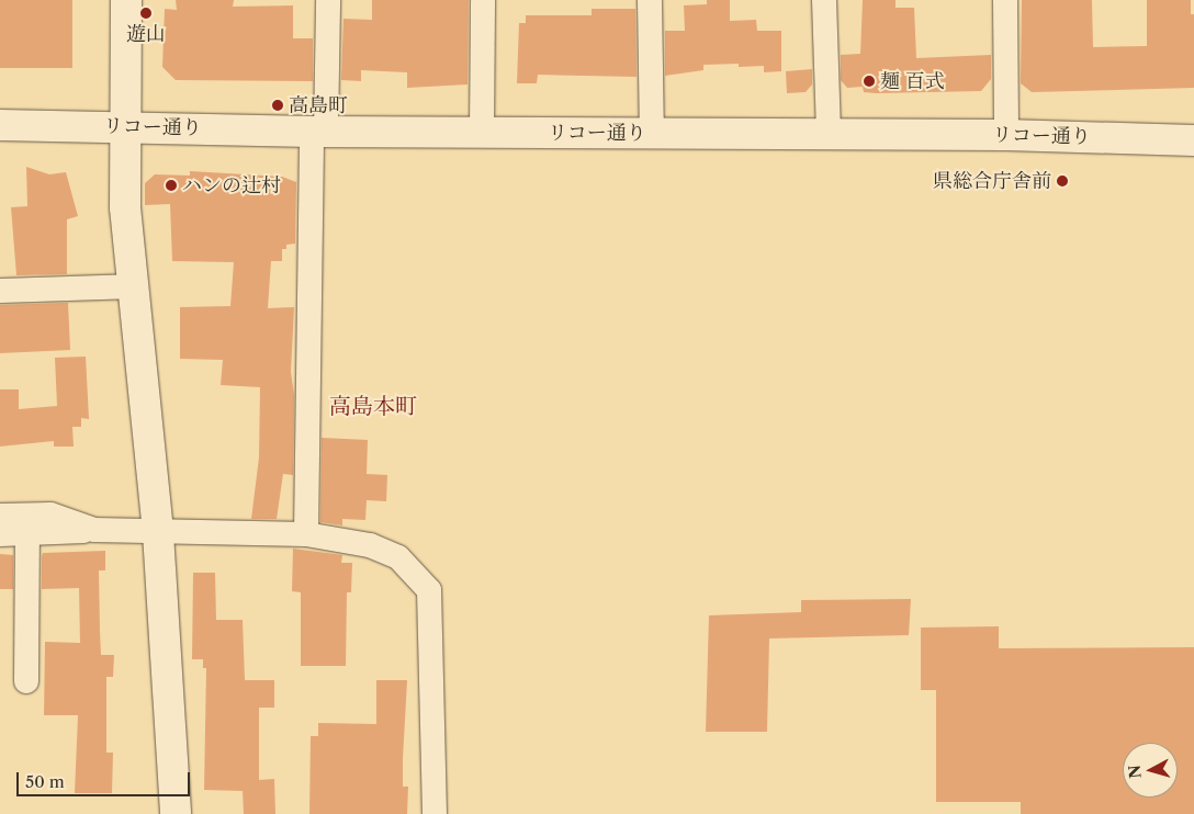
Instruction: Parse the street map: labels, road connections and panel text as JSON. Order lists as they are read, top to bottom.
{
  "streets": {
    "main road": ["リコー通り"]
  },
  "districts": ["高島本町"],
  "places": [
    "遊山",
    "麺 百式",
    "高島町",
    "県総合庁舎前",
    "ハンの辻村"
  ],
  "scale_bar": "50 m",
  "north": "left"
}
